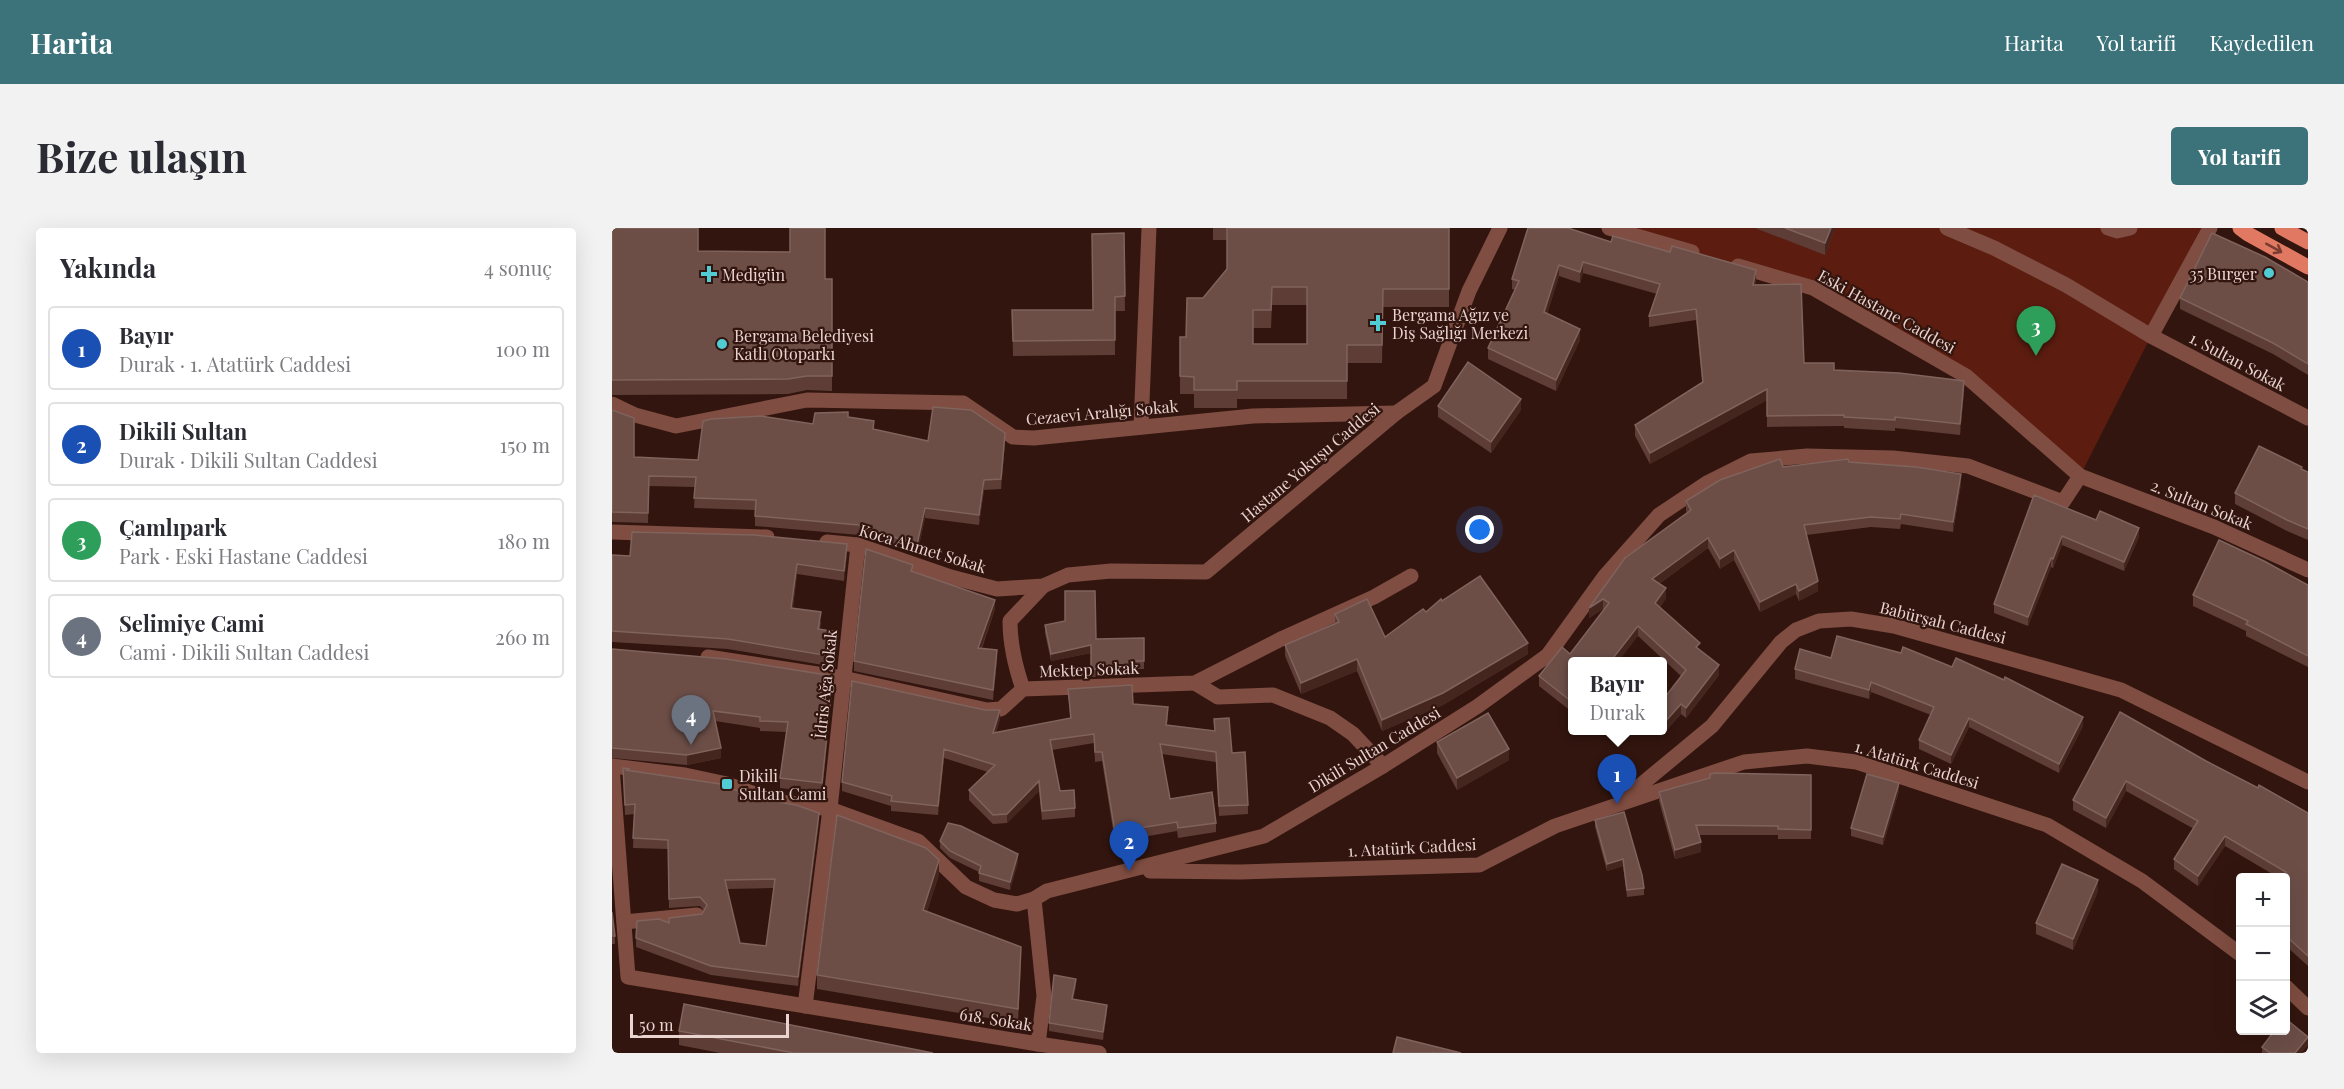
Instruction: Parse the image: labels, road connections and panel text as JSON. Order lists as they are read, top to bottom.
{
  "streets": {
    "street": [
      "Eski Hastane Caddesi",
      "1. Sultan Sokak",
      "Cezaevi Aralığı Sokak",
      "Hastane Yokuşu Caddesi",
      "2. Sultan Sokak",
      "Koca Ahmet Sokak",
      "Babürşah Caddesi",
      "Mektep Sokak",
      "İdris Ağa Sokak",
      "Dikili Sultan Caddesi",
      "1. Atatürk Caddesi",
      "618. Sokak"
    ]
  },
  "crossings": [
    ["Eski Hastane Caddesi", "2. Sultan Sokak"],
    ["Eski Hastane Caddesi", "Dikili Sultan Caddesi"],
    ["Cezaevi Aralığı Sokak", "Hastane Yokuşu Caddesi"],
    ["Hastane Yokuşu Caddesi", "Koca Ahmet Sokak"],
    ["2. Sultan Sokak", "Dikili Sultan Caddesi"],
    ["Koca Ahmet Sokak", "İdris Ağa Sokak"],
    ["Babürşah Caddesi", "1. Atatürk Caddesi"],
    ["Mektep Sokak", "İdris Ağa Sokak"],
    ["İdris Ağa Sokak", "Dikili Sultan Caddesi"],
    ["İdris Ağa Sokak", "618. Sokak"],
    ["Dikili Sultan Caddesi", "1. Atatürk Caddesi"],
    ["Dikili Sultan Caddesi", "618. Sokak"]
  ],
  "places": {
    "other": ["35 Burger", "Bergama Belediyesi Katlı Otoparkı"],
    "health": ["Medigün", "Bergama Ağız ve Diş Sağlığı Merkezi"],
    "transit": ["Dikili Sultan Cami"]
  },
  "scale_bar": "50 m",
  "page": {
    "header": "Harita",
    "nav": ["Harita", "Yol tarifi", "Kaydedilen"],
    "buttons": "Yol tarifi",
    "title": "Bize ulaşın",
    "heading": ["Yakında", "4 sonuç"],
    "list": [
      {
        "mark": "1",
        "name": "Bayır",
        "note": "Durak · 1. Atatürk Caddesi",
        "value": "100 m"
      },
      {
        "mark": "2",
        "name": "Dikili Sultan",
        "note": "Durak · Dikili Sultan Caddesi",
        "value": "150 m"
      },
      {
        "mark": "3",
        "name": "Çamlıpark",
        "note": "Park · Eski Hastane Caddesi",
        "value": "180 m"
      },
      {
        "mark": "4",
        "name": "Selimiye Cami",
        "note": "Cami · Dikili Sultan Caddesi",
        "value": "260 m"
      }
    ],
    "pins": [
      "3",
      "4",
      "1",
      "2"
    ],
    "popup": ["Bayır", "Durak"],
    "map_buttons": ["+", "−"],
    "scale": "50 m"
  }
}
